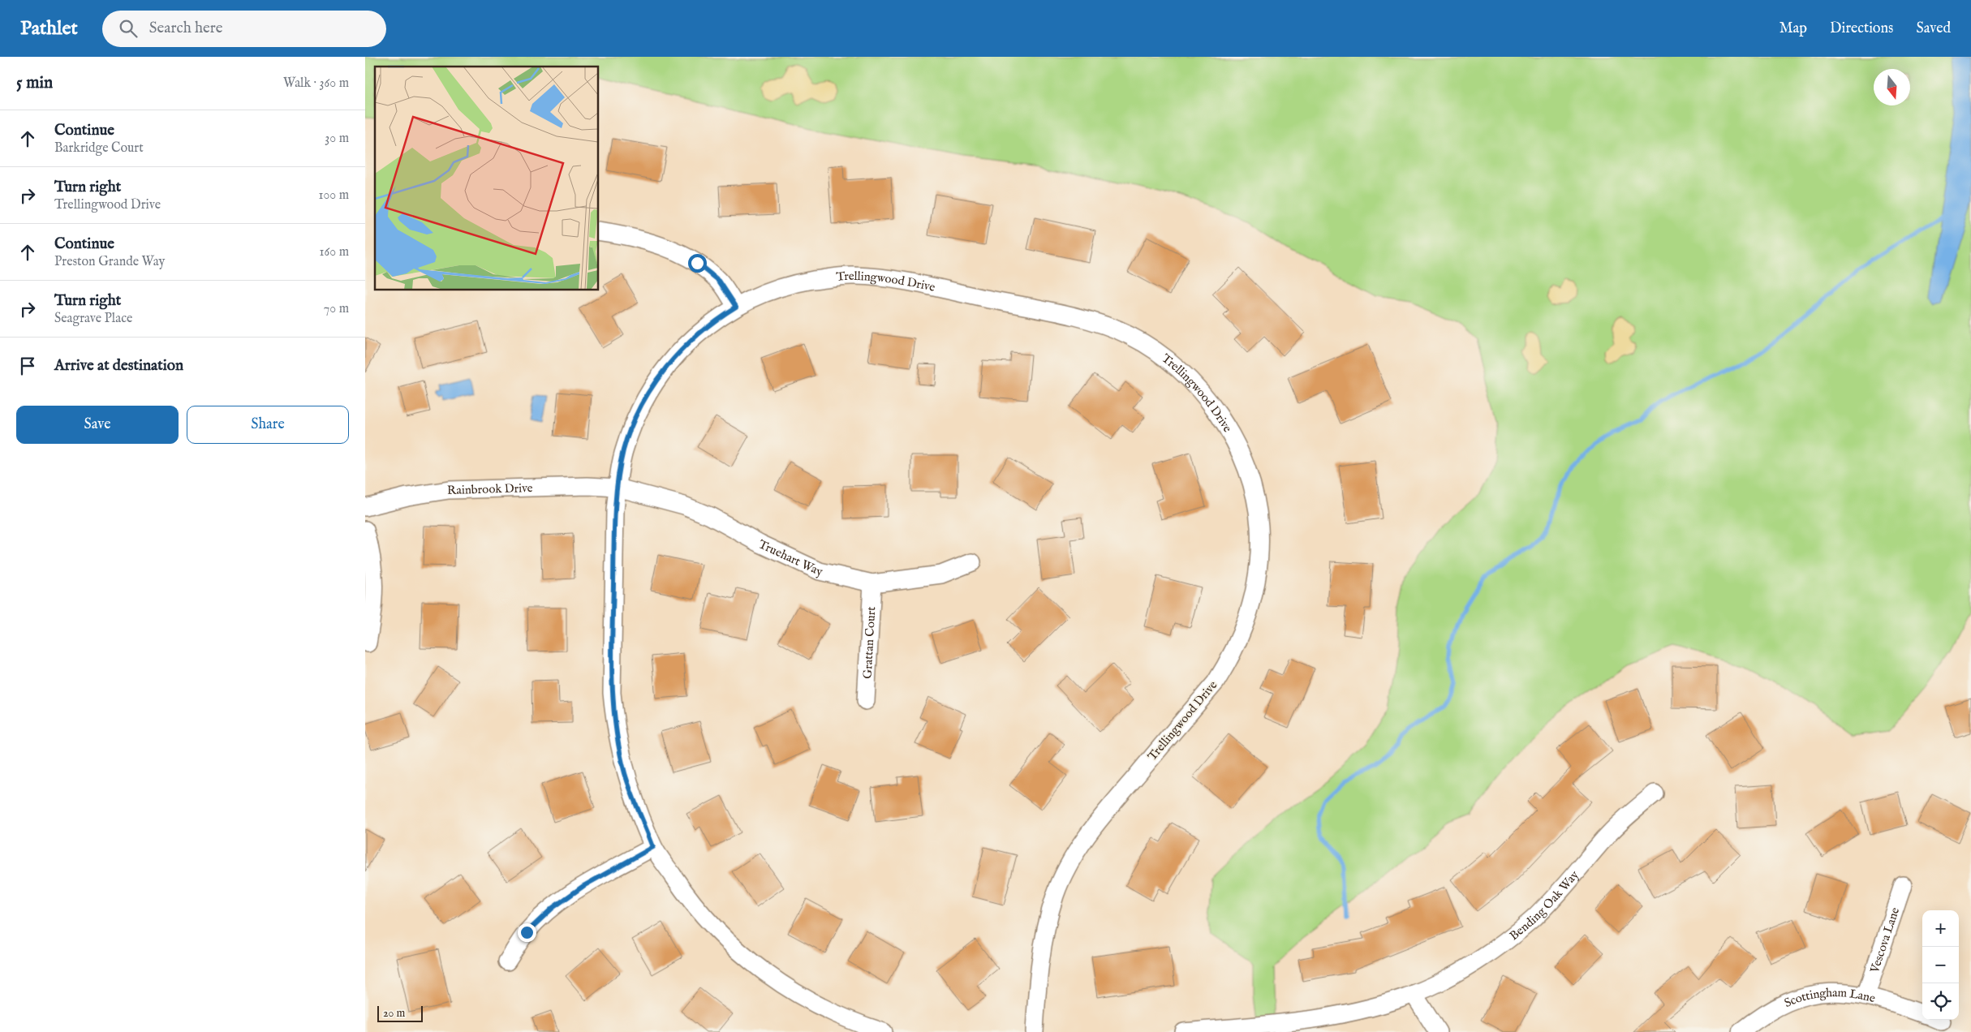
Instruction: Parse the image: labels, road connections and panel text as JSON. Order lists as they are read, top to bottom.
{
  "streets": {
    "street": [
      "Trellingwood Drive",
      "Rainbrook Drive",
      "Truehart Way",
      "Grattan Court",
      "Bending Oak Way",
      "Vescova Lane",
      "Scottingham Lane"
    ]
  },
  "crossings": [
    ["Trellingwood Drive", "Rainbrook Drive"],
    ["Trellingwood Drive", "Truehart Way"],
    ["Rainbrook Drive", "Truehart Way"],
    ["Truehart Way", "Grattan Court"],
    ["Vescova Lane", "Scottingham Lane"]
  ],
  "scale_bar": "20 m",
  "north": "bottom",
  "page": {
    "header": "Pathlet",
    "search": "Search here",
    "nav": ["Map", "Directions", "Saved"],
    "heading": ["5 min", "Walk · 360 m"],
    "list": [
      ["Continue", "Barkridge Court", "30 m"],
      ["Turn right", "Trellingwood Drive", "100 m"],
      ["Continue", "Preston Grande Way", "160 m"],
      ["Turn right", "Seagrave Place", "70 m"],
      "Arrive at destination"
    ],
    "buttons": ["Save", "Share"],
    "map_buttons": ["+", "−"],
    "scale": "20 m"
  }
}
